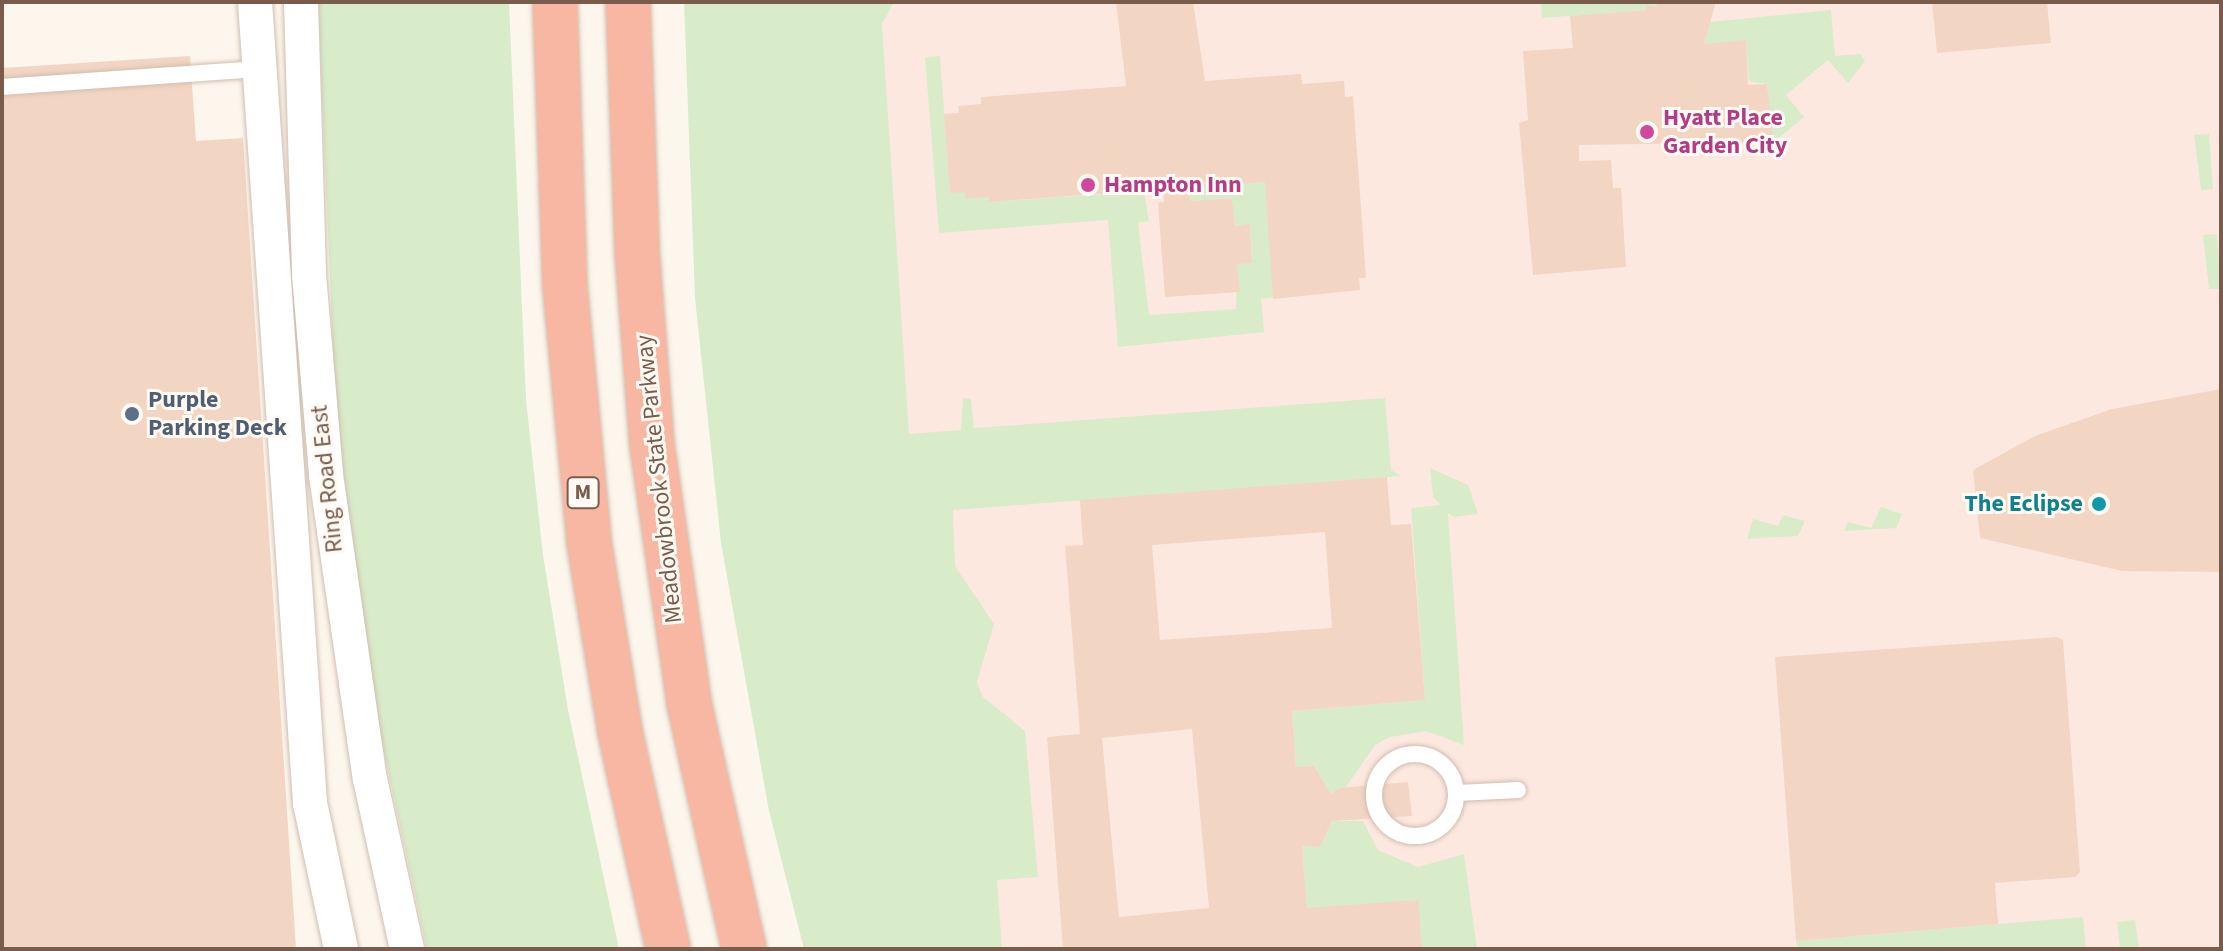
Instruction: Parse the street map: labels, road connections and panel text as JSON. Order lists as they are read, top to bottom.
{
  "streets": {
    "highway": ["Meadowbrook State Parkway", "M"],
    "street": ["Ring Road East"]
  },
  "places": [
    "Hyatt Place Garden City",
    "Hampton Inn",
    "Purple Parking Deck",
    "The Eclipse"
  ]
}
